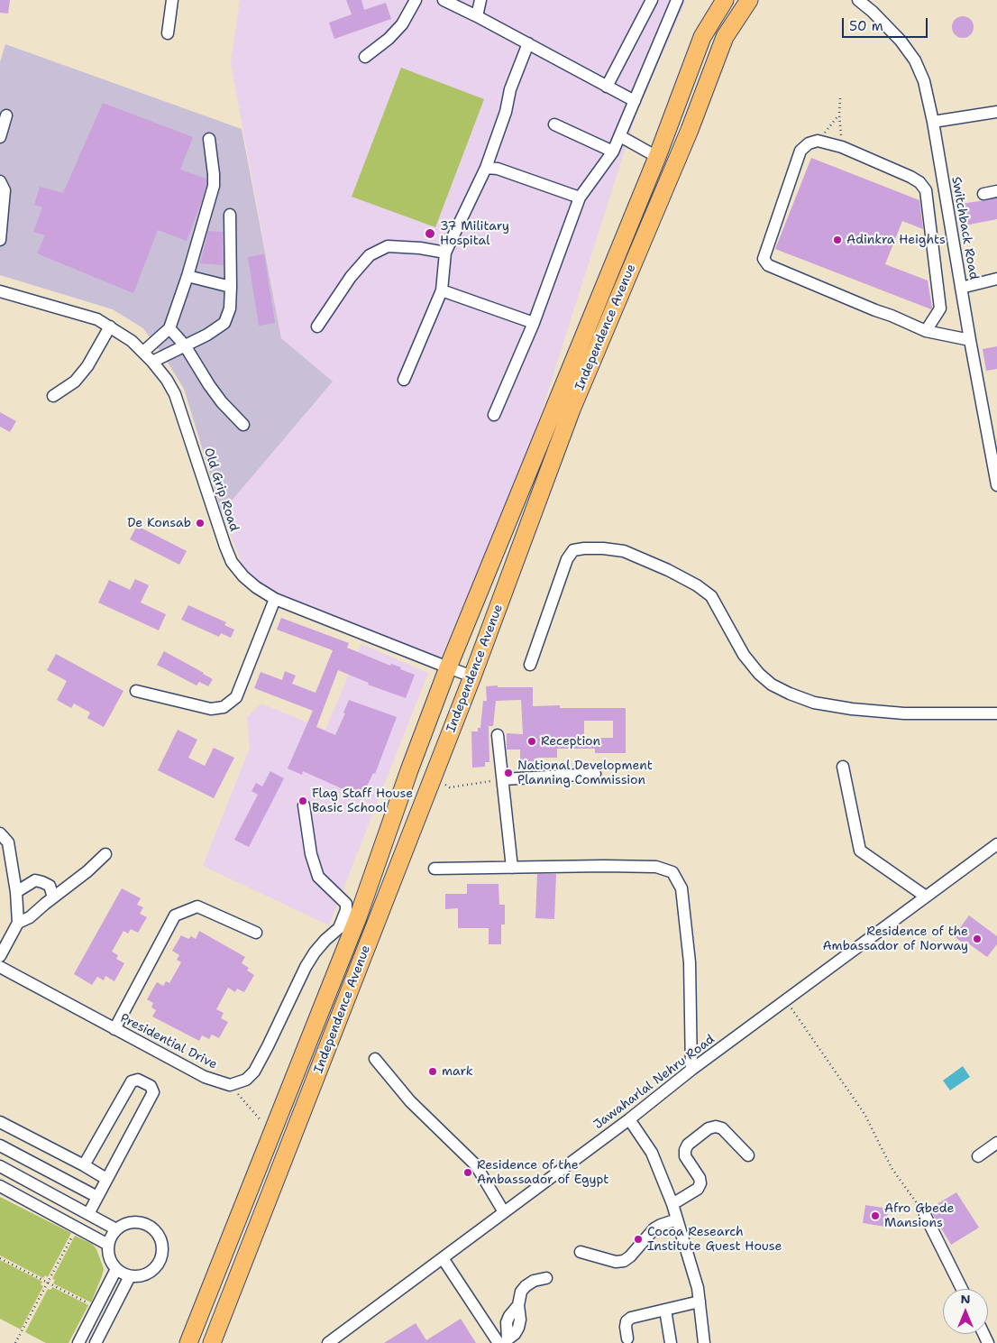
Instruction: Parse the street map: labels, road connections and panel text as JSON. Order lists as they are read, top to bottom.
{
  "streets": {
    "highway": ["Independence Avenue"],
    "street": [
      "Switchback Road",
      "Old Grip Road",
      "Presidential Drive",
      "Jawaharlal Nehru Road"
    ]
  },
  "crossings": [
    ["Independence Avenue", "Old Grip Road"]
  ],
  "places": [
    "37 Military Hospital",
    "Adinkra Heights",
    "De Konsab",
    "Reception",
    "National Development Planning Commission",
    "Flag Staff House Basic School",
    "Residence of the Ambassador of Norway",
    "mark",
    "Residence of the Ambassador of Egypt",
    "Afro Gbede Mansions",
    "Cocoa Research Institute Guest House"
  ],
  "scale_bar": "50 m",
  "north": "top"
}
